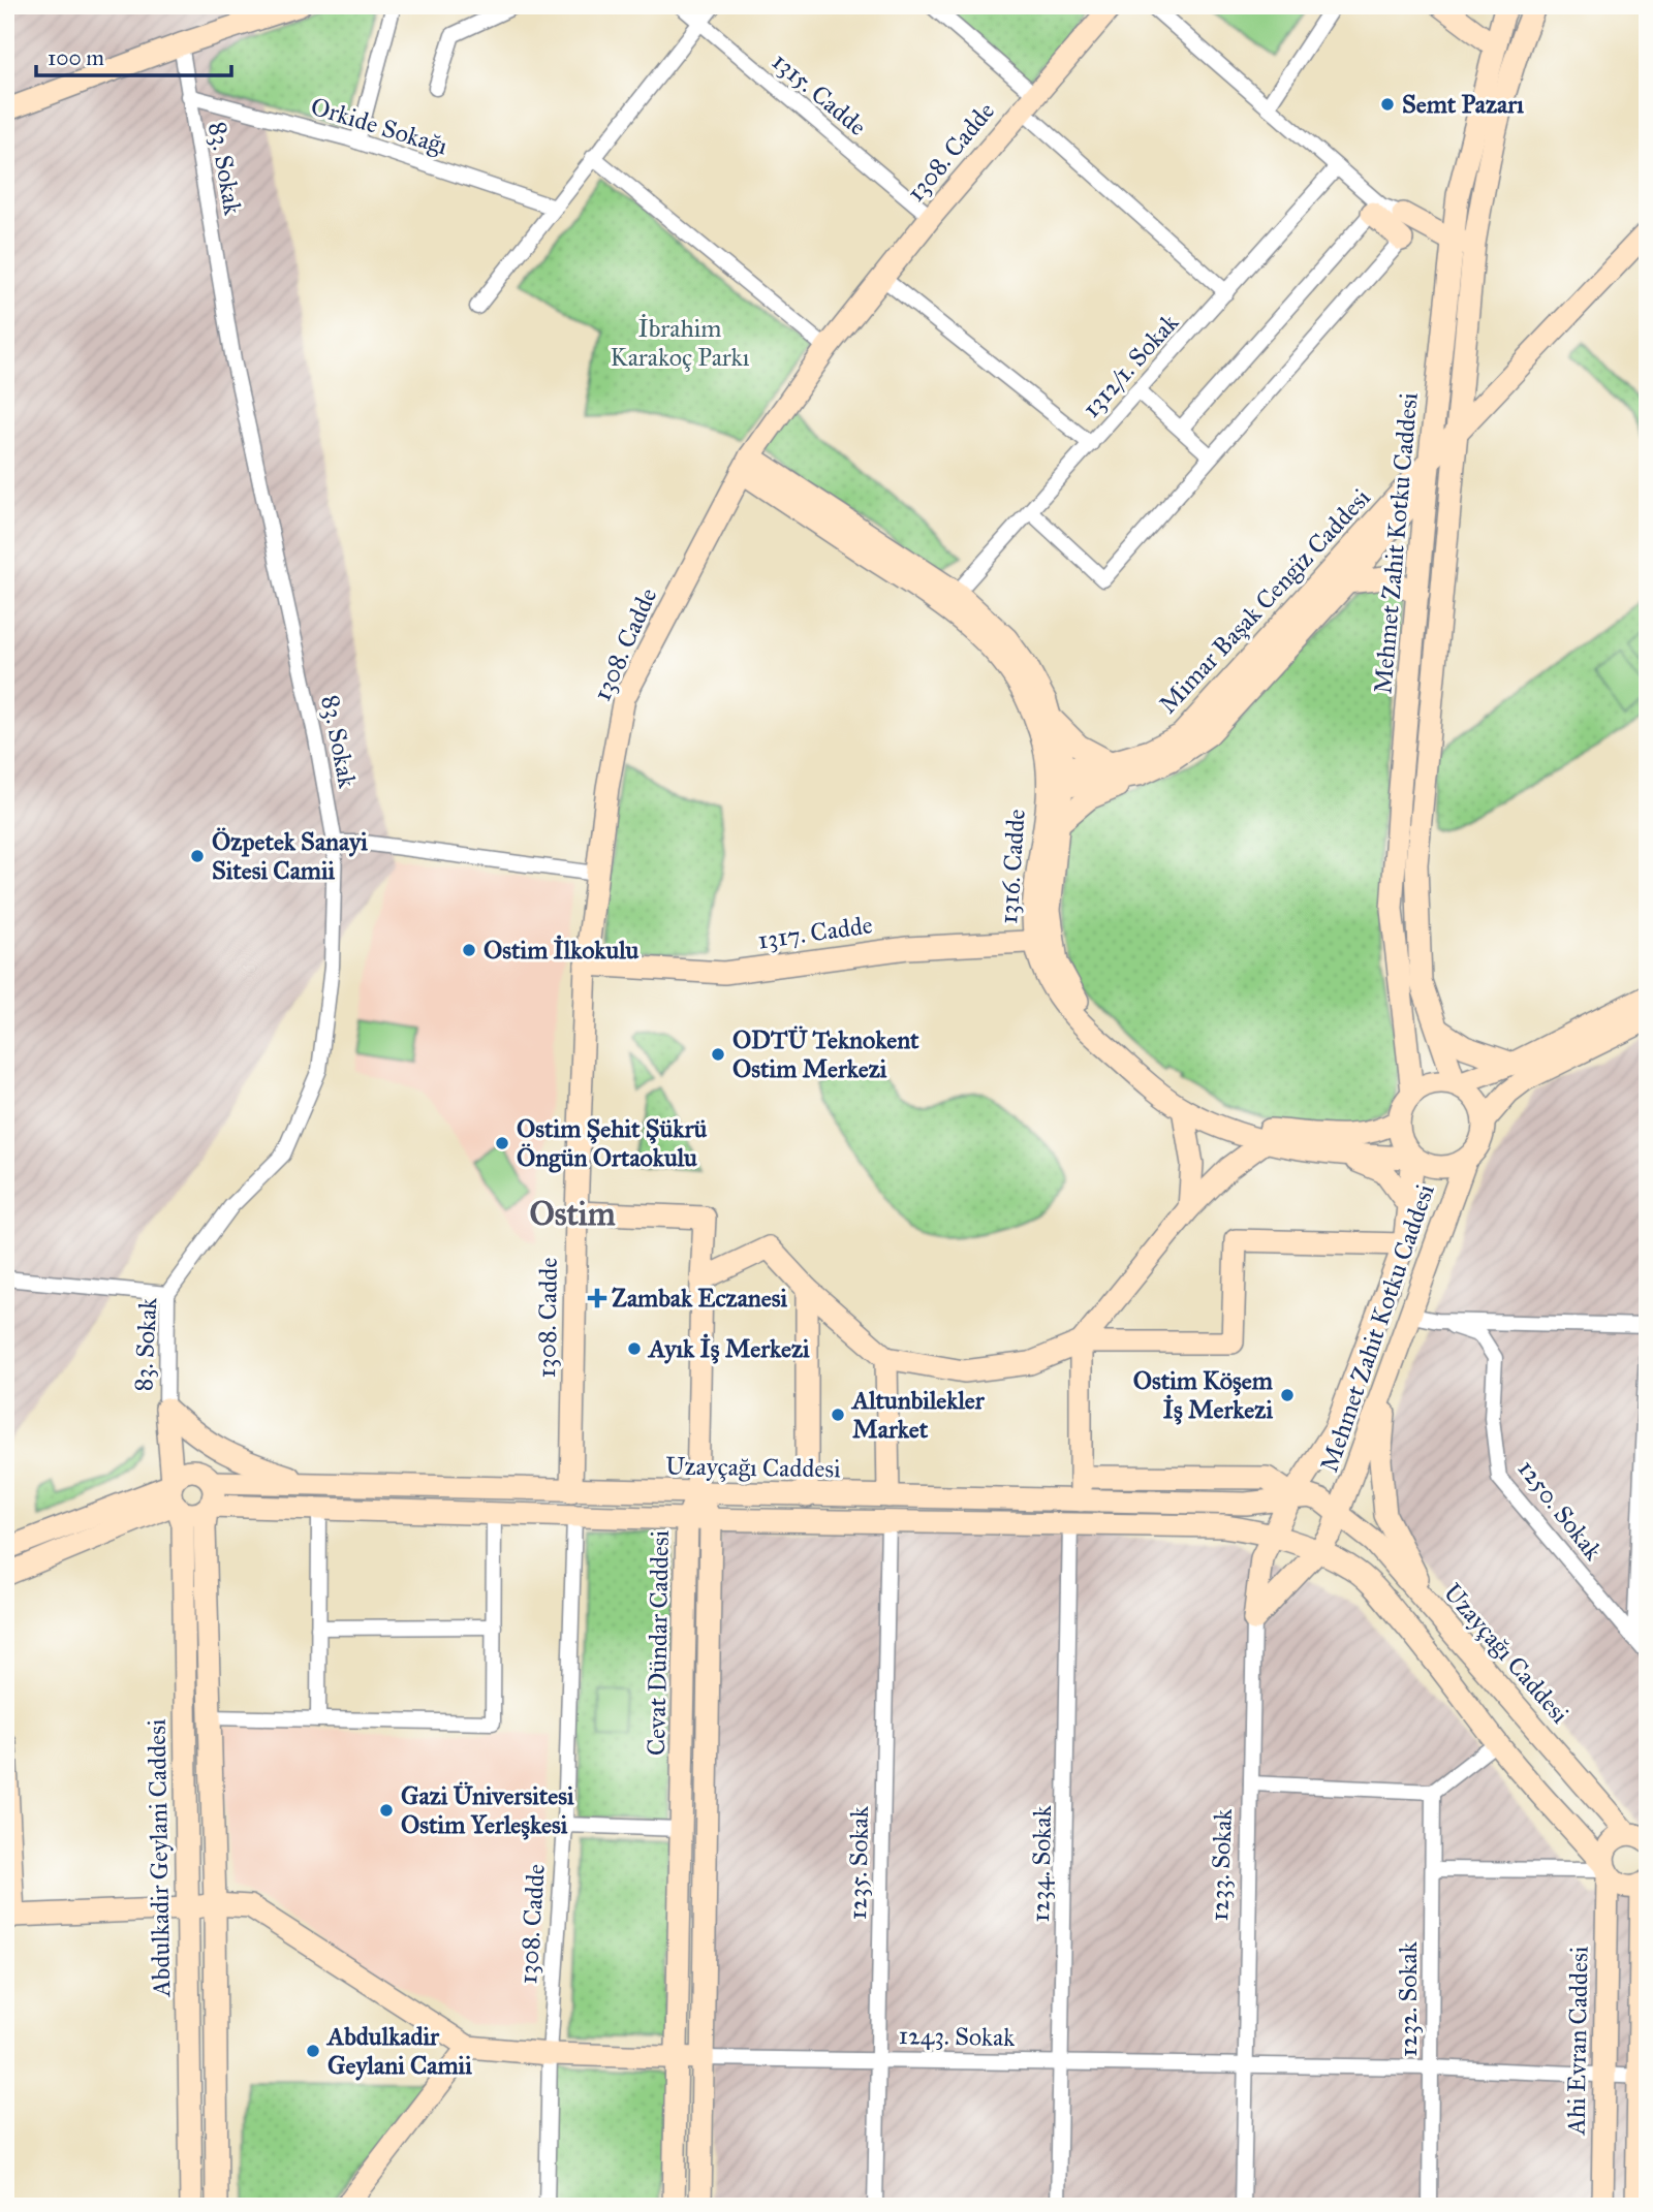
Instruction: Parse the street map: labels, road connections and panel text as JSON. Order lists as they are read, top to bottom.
{
  "streets": {
    "street": [
      "1315. Cadde",
      "Orkide Sokağı",
      "1308. Cadde",
      "83. Sokak",
      "1312/1. Sokak",
      "Mehmet Zahit Kotku Caddesi",
      "Mimar Başak Cengiz Caddesi",
      "1316. Cadde",
      "1317. Cadde",
      "Uzayçağı Caddesi",
      "1250. Sokak",
      "Cevat Dündar Caddesi",
      "Abdulkadir Geylani Caddesi",
      "1235. Sokak",
      "1234. Sokak",
      "1233. Sokak",
      "1232. Sokak",
      "1243. Sokak",
      "Ahi Evran Caddesi"
    ]
  },
  "crossings": [
    ["1315. Cadde", "1308. Cadde"],
    ["Orkide Sokağı", "83. Sokak"],
    ["1308. Cadde", "1316. Cadde"],
    ["1308. Cadde", "1317. Cadde"],
    ["1308. Cadde", "Uzayçağı Caddesi"],
    ["1308. Cadde", "1243. Sokak"],
    ["83. Sokak", "Abdulkadir Geylani Caddesi"],
    ["1312/1. Sokak", "1316. Cadde"],
    ["Mehmet Zahit Kotku Caddesi", "Mimar Başak Cengiz Caddesi"],
    ["Mehmet Zahit Kotku Caddesi", "1316. Cadde"],
    ["Mehmet Zahit Kotku Caddesi", "Uzayçağı Caddesi"],
    ["Mehmet Zahit Kotku Caddesi", "1233. Sokak"],
    ["Mimar Başak Cengiz Caddesi", "1316. Cadde"],
    ["1316. Cadde", "1317. Cadde"],
    ["Uzayçağı Caddesi", "Cevat Dündar Caddesi"],
    ["Uzayçağı Caddesi", "Abdulkadir Geylani Caddesi"],
    ["Uzayçağı Caddesi", "1235. Sokak"],
    ["Uzayçağı Caddesi", "1234. Sokak"],
    ["Cevat Dündar Caddesi", "1243. Sokak"],
    ["1235. Sokak", "1243. Sokak"],
    ["1234. Sokak", "1243. Sokak"],
    ["1233. Sokak", "1243. Sokak"],
    ["1232. Sokak", "1243. Sokak"],
    ["1243. Sokak", "Ahi Evran Caddesi"]
  ],
  "districts": ["Ostim"],
  "parks": ["İbrahim Karakoç Parkı"],
  "places": {
    "other": [
      "Semt Pazarı",
      "Özpetek Sanayi Sitesi Camii",
      "Ostim İlkokulu",
      "ODTÜ Teknokent Ostim Merkezi",
      "Ostim Şehit Şükrü Öngün Ortaokulu",
      "Ayık İş Merkezi",
      "Ostim Köşem İş Merkezi",
      "Altunbilekler Market",
      "Gazi Üniversitesi Ostim Yerleşkesi",
      "Abdulkadir Geylani Camii"
    ],
    "health": ["Zambak Eczanesi"]
  },
  "scale_bar": "100 m"
}
